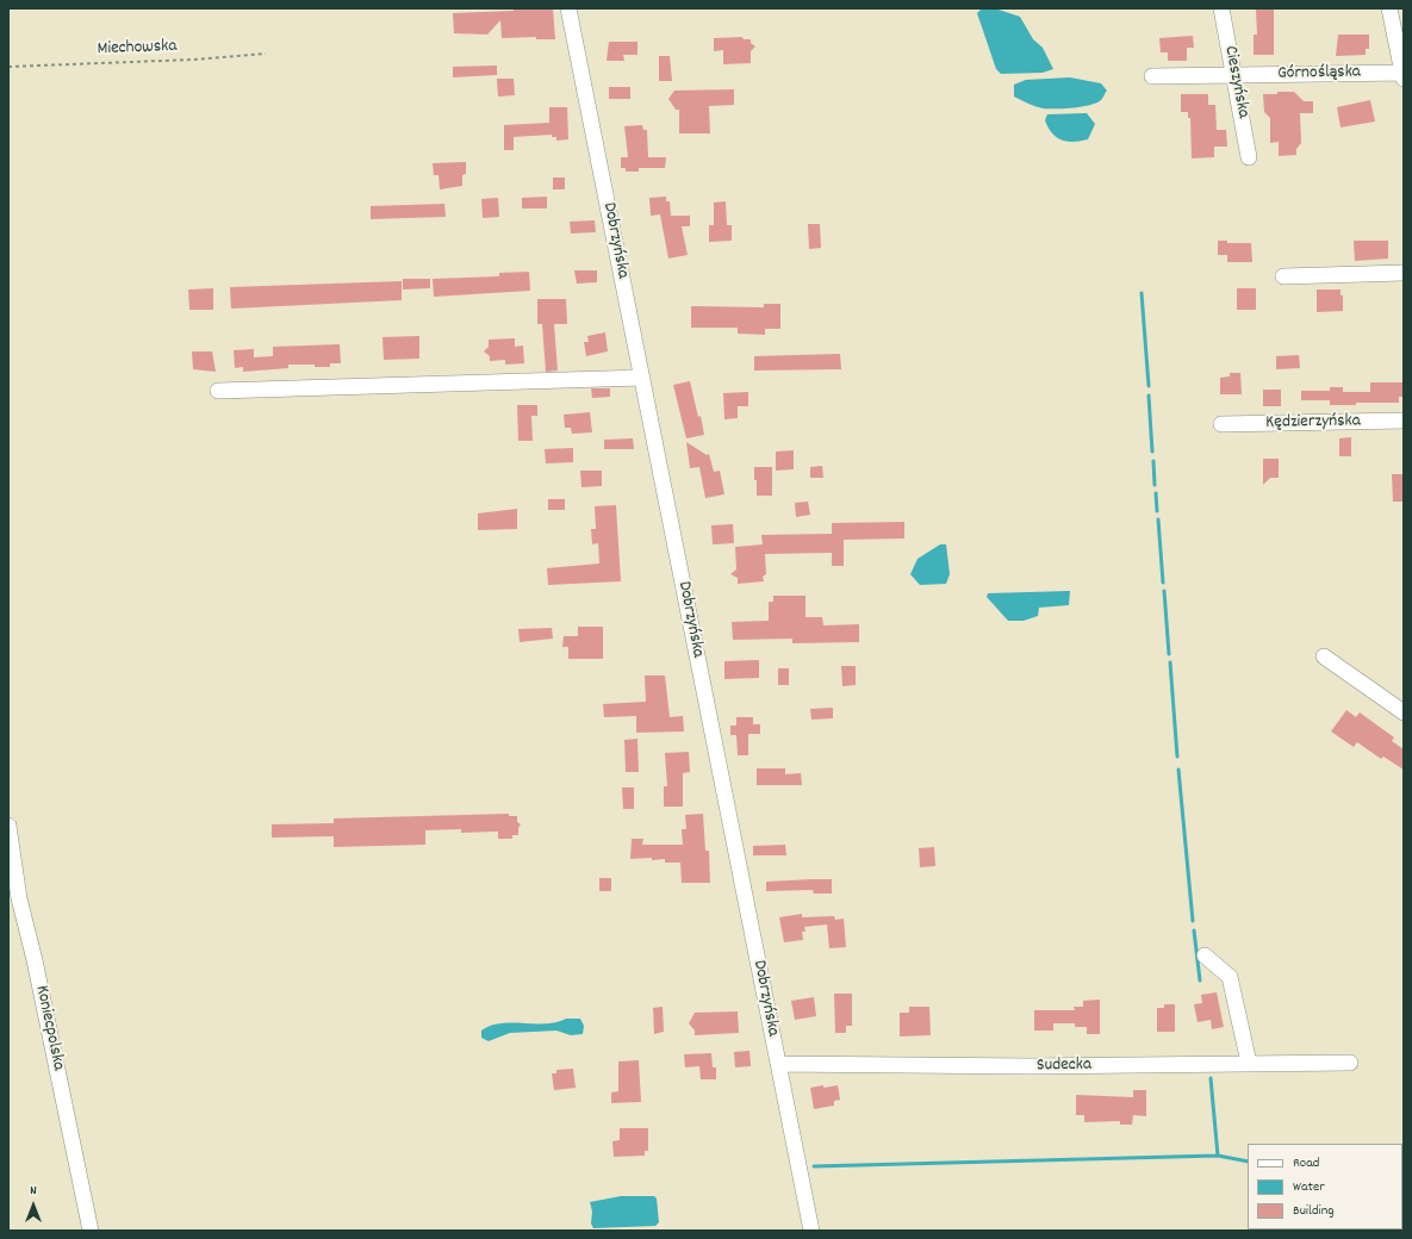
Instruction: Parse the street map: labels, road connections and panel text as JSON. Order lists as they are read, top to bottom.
{
  "streets": {
    "street": [
      "Górnośląska",
      "Cieszyńska",
      "Dobrzyńska",
      "Kędzierzyńska",
      "Koniecpolska",
      "Sudecka"
    ],
    "path": ["Miechowska"]
  },
  "crossings": [
    ["Górnośląska", "Cieszyńska"],
    ["Dobrzyńska", "Sudecka"]
  ],
  "legend": ["Road", "Water", "Building"],
  "north": "top"
}
